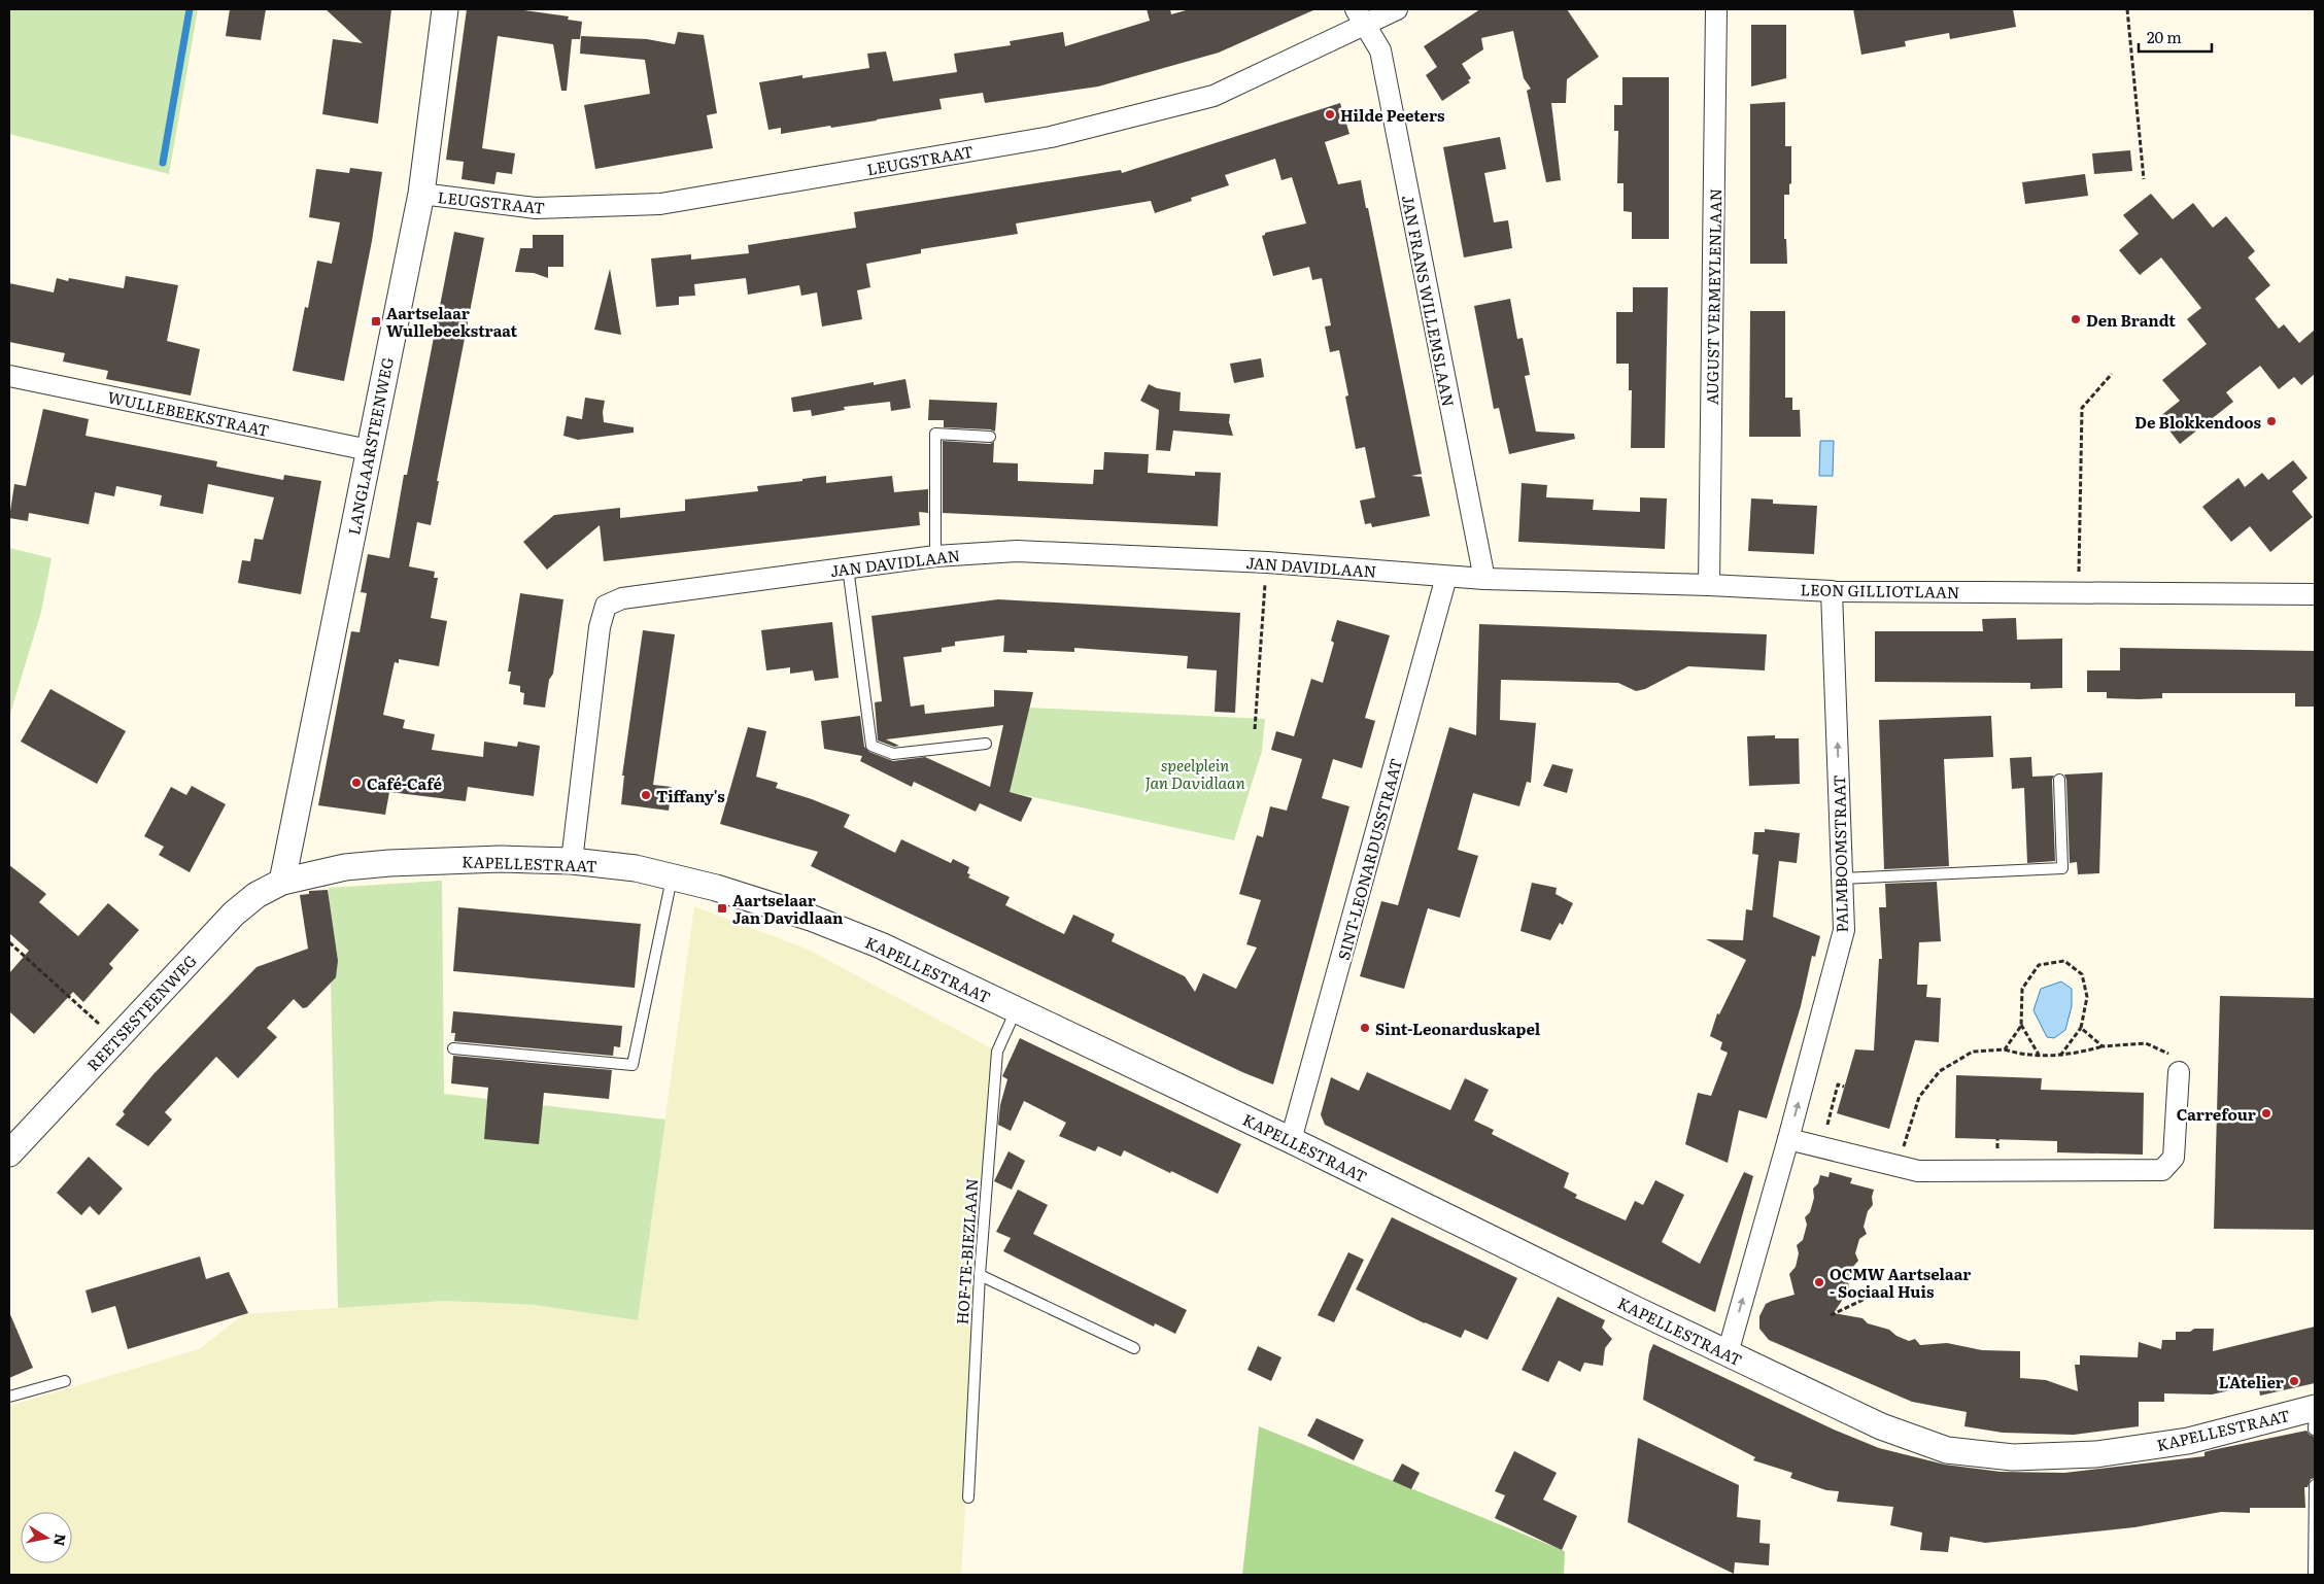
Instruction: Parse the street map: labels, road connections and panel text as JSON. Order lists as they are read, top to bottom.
{
  "streets": {
    "street": [
      "LEUGSTRAAT",
      "AUGUST VERMEYLENLAAN",
      "JAN FRANS WILLEMSLAAN",
      "WULLEBEEKSTRAAT",
      "LANGLAARSTEENWEG",
      "JAN DAVIDLAAN",
      "LEON GILLIOTLAAN",
      "PALMBOOMSTRAAT",
      "SINT-LEONARDUSSTRAAT",
      "KAPELLESTRAAT",
      "REETSESTEENWEG"
    ],
    "lane": ["HOF-TE-BIEZLAAN"]
  },
  "crossings": [
    ["LEUGSTRAAT", "JAN FRANS WILLEMSLAAN"],
    ["LEUGSTRAAT", "LANGLAARSTEENWEG"],
    ["AUGUST VERMEYLENLAAN", "LEON GILLIOTLAAN"],
    ["JAN FRANS WILLEMSLAAN", "LEON GILLIOTLAAN"],
    ["WULLEBEEKSTRAAT", "LANGLAARSTEENWEG"],
    ["LANGLAARSTEENWEG", "KAPELLESTRAAT"],
    ["LANGLAARSTEENWEG", "REETSESTEENWEG"],
    ["JAN DAVIDLAAN", "LEON GILLIOTLAAN"],
    ["JAN DAVIDLAAN", "SINT-LEONARDUSSTRAAT"],
    ["JAN DAVIDLAAN", "KAPELLESTRAAT"],
    ["LEON GILLIOTLAAN", "PALMBOOMSTRAAT"],
    ["LEON GILLIOTLAAN", "SINT-LEONARDUSSTRAAT"],
    ["PALMBOOMSTRAAT", "KAPELLESTRAAT"],
    ["SINT-LEONARDUSSTRAAT", "KAPELLESTRAAT"],
    ["KAPELLESTRAAT", "REETSESTEENWEG"],
    ["KAPELLESTRAAT", "HOF-TE-BIEZLAAN"]
  ],
  "one_way": ["PALMBOOMSTRAAT"],
  "parks": ["speelplein Jan Davidlaan"],
  "places": {
    "other": [
      "Hilde Peeters",
      "Den Brandt",
      "De Blokkendoos",
      "Café-Café",
      "Tiffany's",
      "Sint-Leonarduskapel",
      "Carrefour",
      "OCMW Aartselaar - Sociaal Huis",
      "L'Atelier"
    ],
    "transit": ["Aartselaar Wullebeekstraat", "Aartselaar Jan Davidlaan"]
  },
  "scale_bar": "20 m",
  "north": "right"
}
